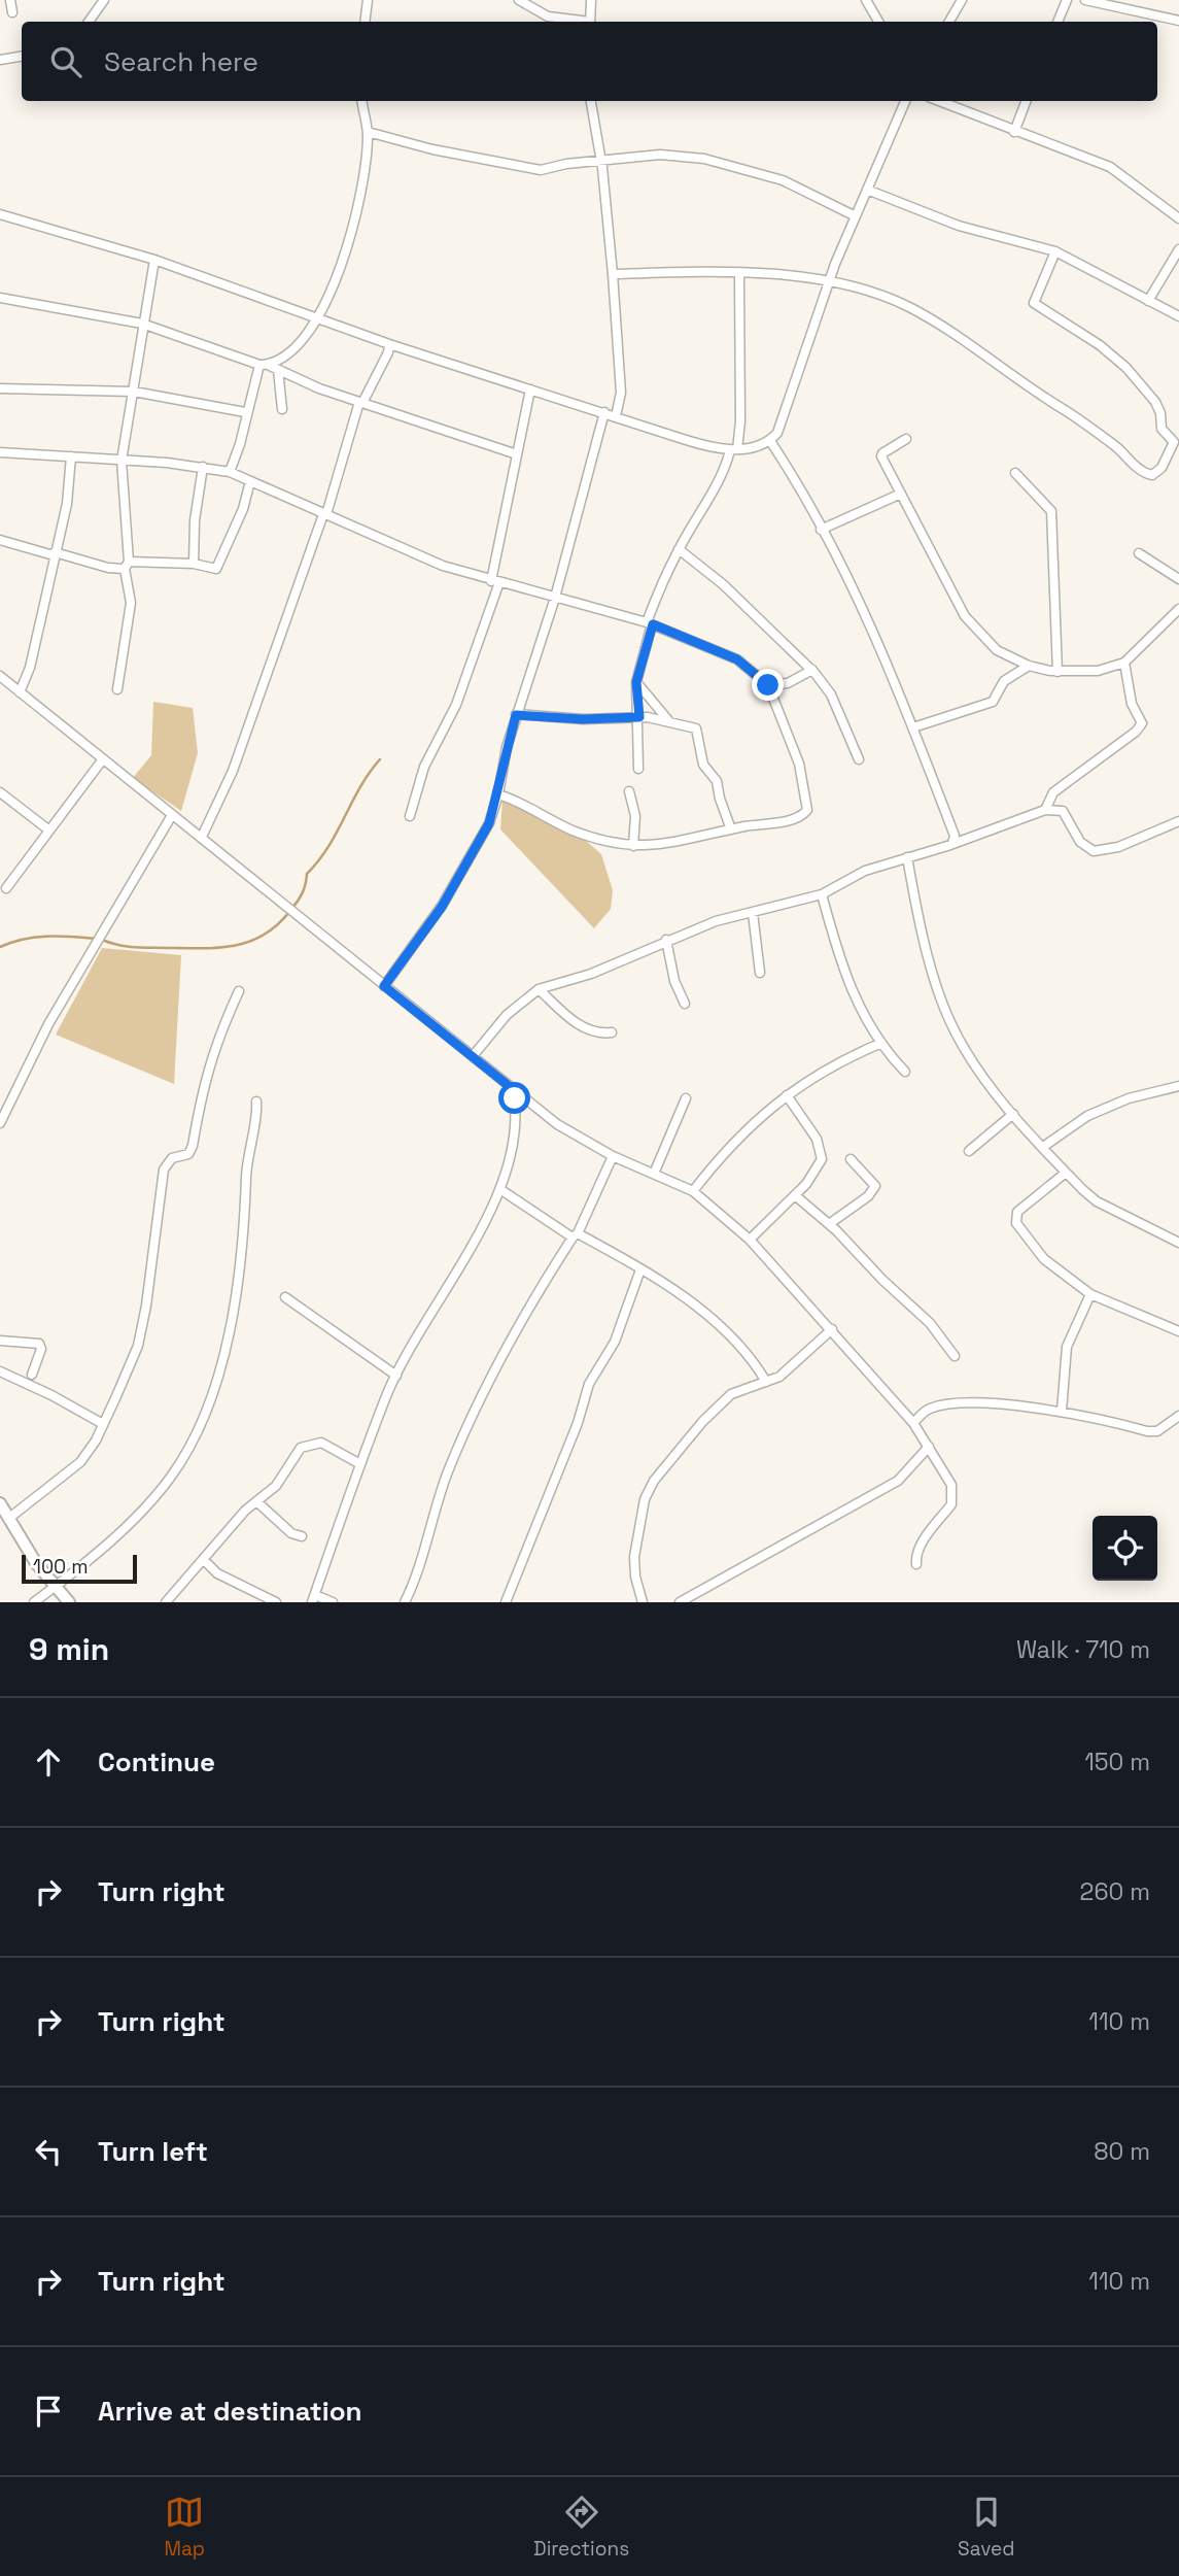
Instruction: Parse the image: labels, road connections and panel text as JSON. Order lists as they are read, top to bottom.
{
  "scale_bar": "100 m",
  "page": {
    "search": "Search here",
    "scale": "100 m",
    "heading": ["9 min", "Walk · 710 m"],
    "list": [
      ["Continue", "150 m"],
      ["Turn right", "260 m"],
      ["Turn right", "110 m"],
      ["Turn left", "80 m"],
      ["Turn right", "110 m"],
      "Arrive at destination"
    ],
    "nav": ["Map", "Directions", "Saved"]
  }
}
